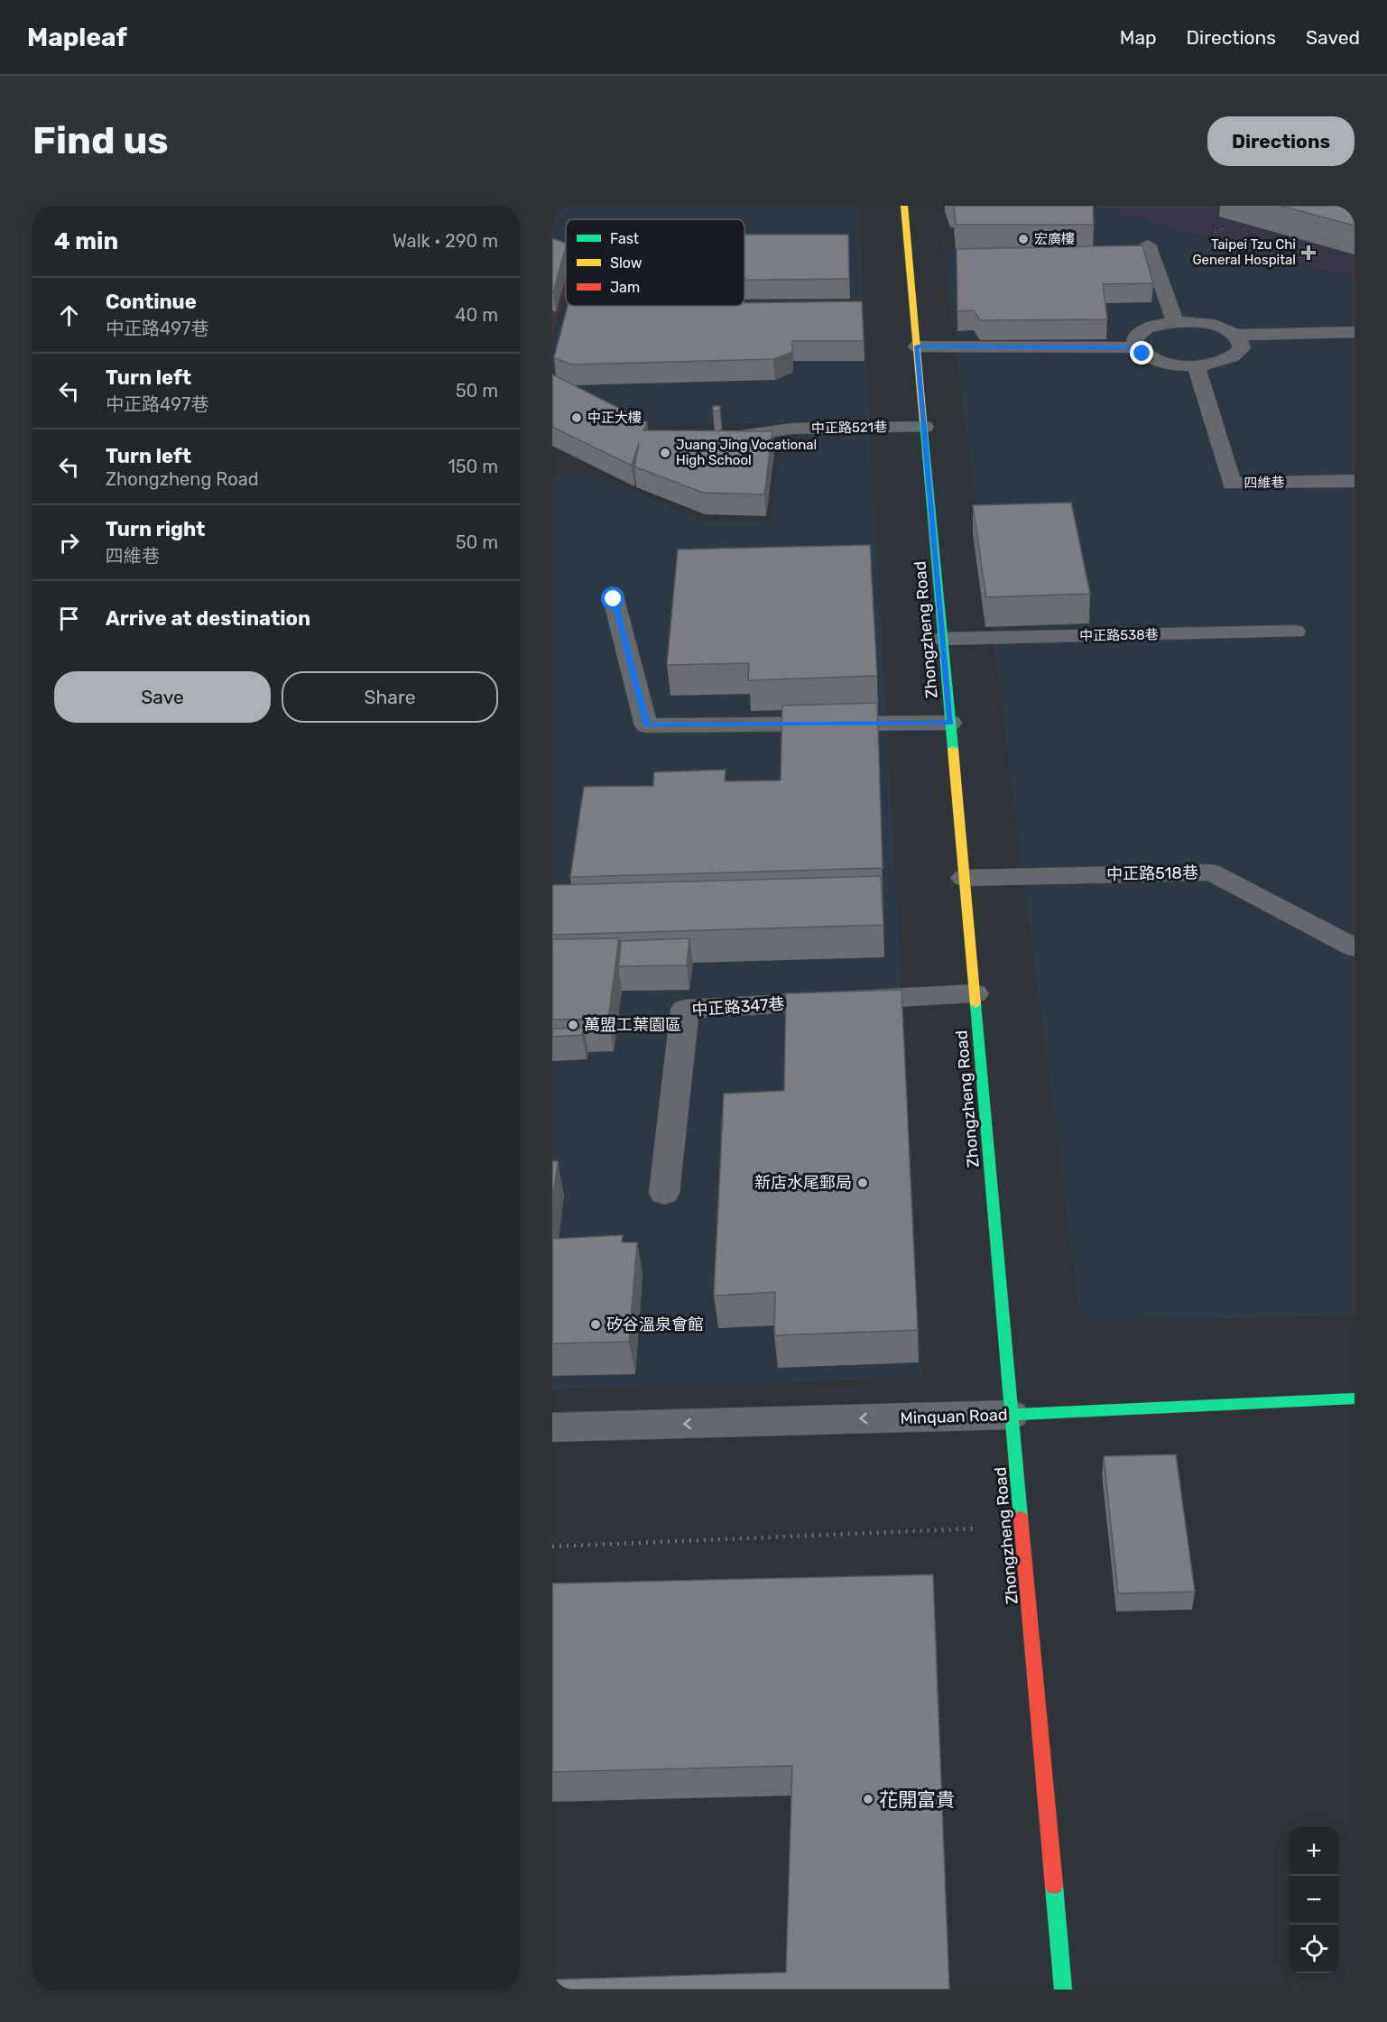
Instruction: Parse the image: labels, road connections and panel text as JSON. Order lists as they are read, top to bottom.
{
  "streets": {
    "street": ["Zhongzheng Road", "Minquan Road"],
    "lane": [
      "中正路521巷",
      "四維巷",
      "中正路538巷",
      "中正路518巷",
      "中正路347巷"
    ]
  },
  "crossings": [
    ["中正路521巷", "Zhongzheng Road"],
    ["Zhongzheng Road", "中正路538巷"],
    ["Zhongzheng Road", "中正路518巷"],
    ["Zhongzheng Road", "中正路347巷"],
    ["Zhongzheng Road", "Minquan Road"]
  ],
  "one_way": ["Minquan Road"],
  "places": {
    "other": [
      "宏廣樓",
      "中正大樓",
      "Juang Jing Vocational High School",
      "萬盟工葉園區",
      "新店水尾郵局",
      "矽谷溫泉會館",
      "花開富貴"
    ],
    "health": ["Taipei Tzu Chi General Hospital"]
  },
  "legend": ["Fast", "Slow", "Jam"],
  "page": {
    "header": "Mapleaf",
    "nav": ["Map", "Directions", "Saved"],
    "buttons": [
      "Directions",
      ["Save", "Share"]
    ],
    "title": "Find us",
    "heading": ["4 min", "Walk · 290 m"],
    "list": [
      ["Continue", "中正路497巷", "40 m"],
      ["Turn left", "中正路497巷", "50 m"],
      ["Turn left", "Zhongzheng Road", "150 m"],
      ["Turn right", "四維巷", "50 m"],
      "Arrive at destination"
    ],
    "map_buttons": ["+", "−"]
  }
}
